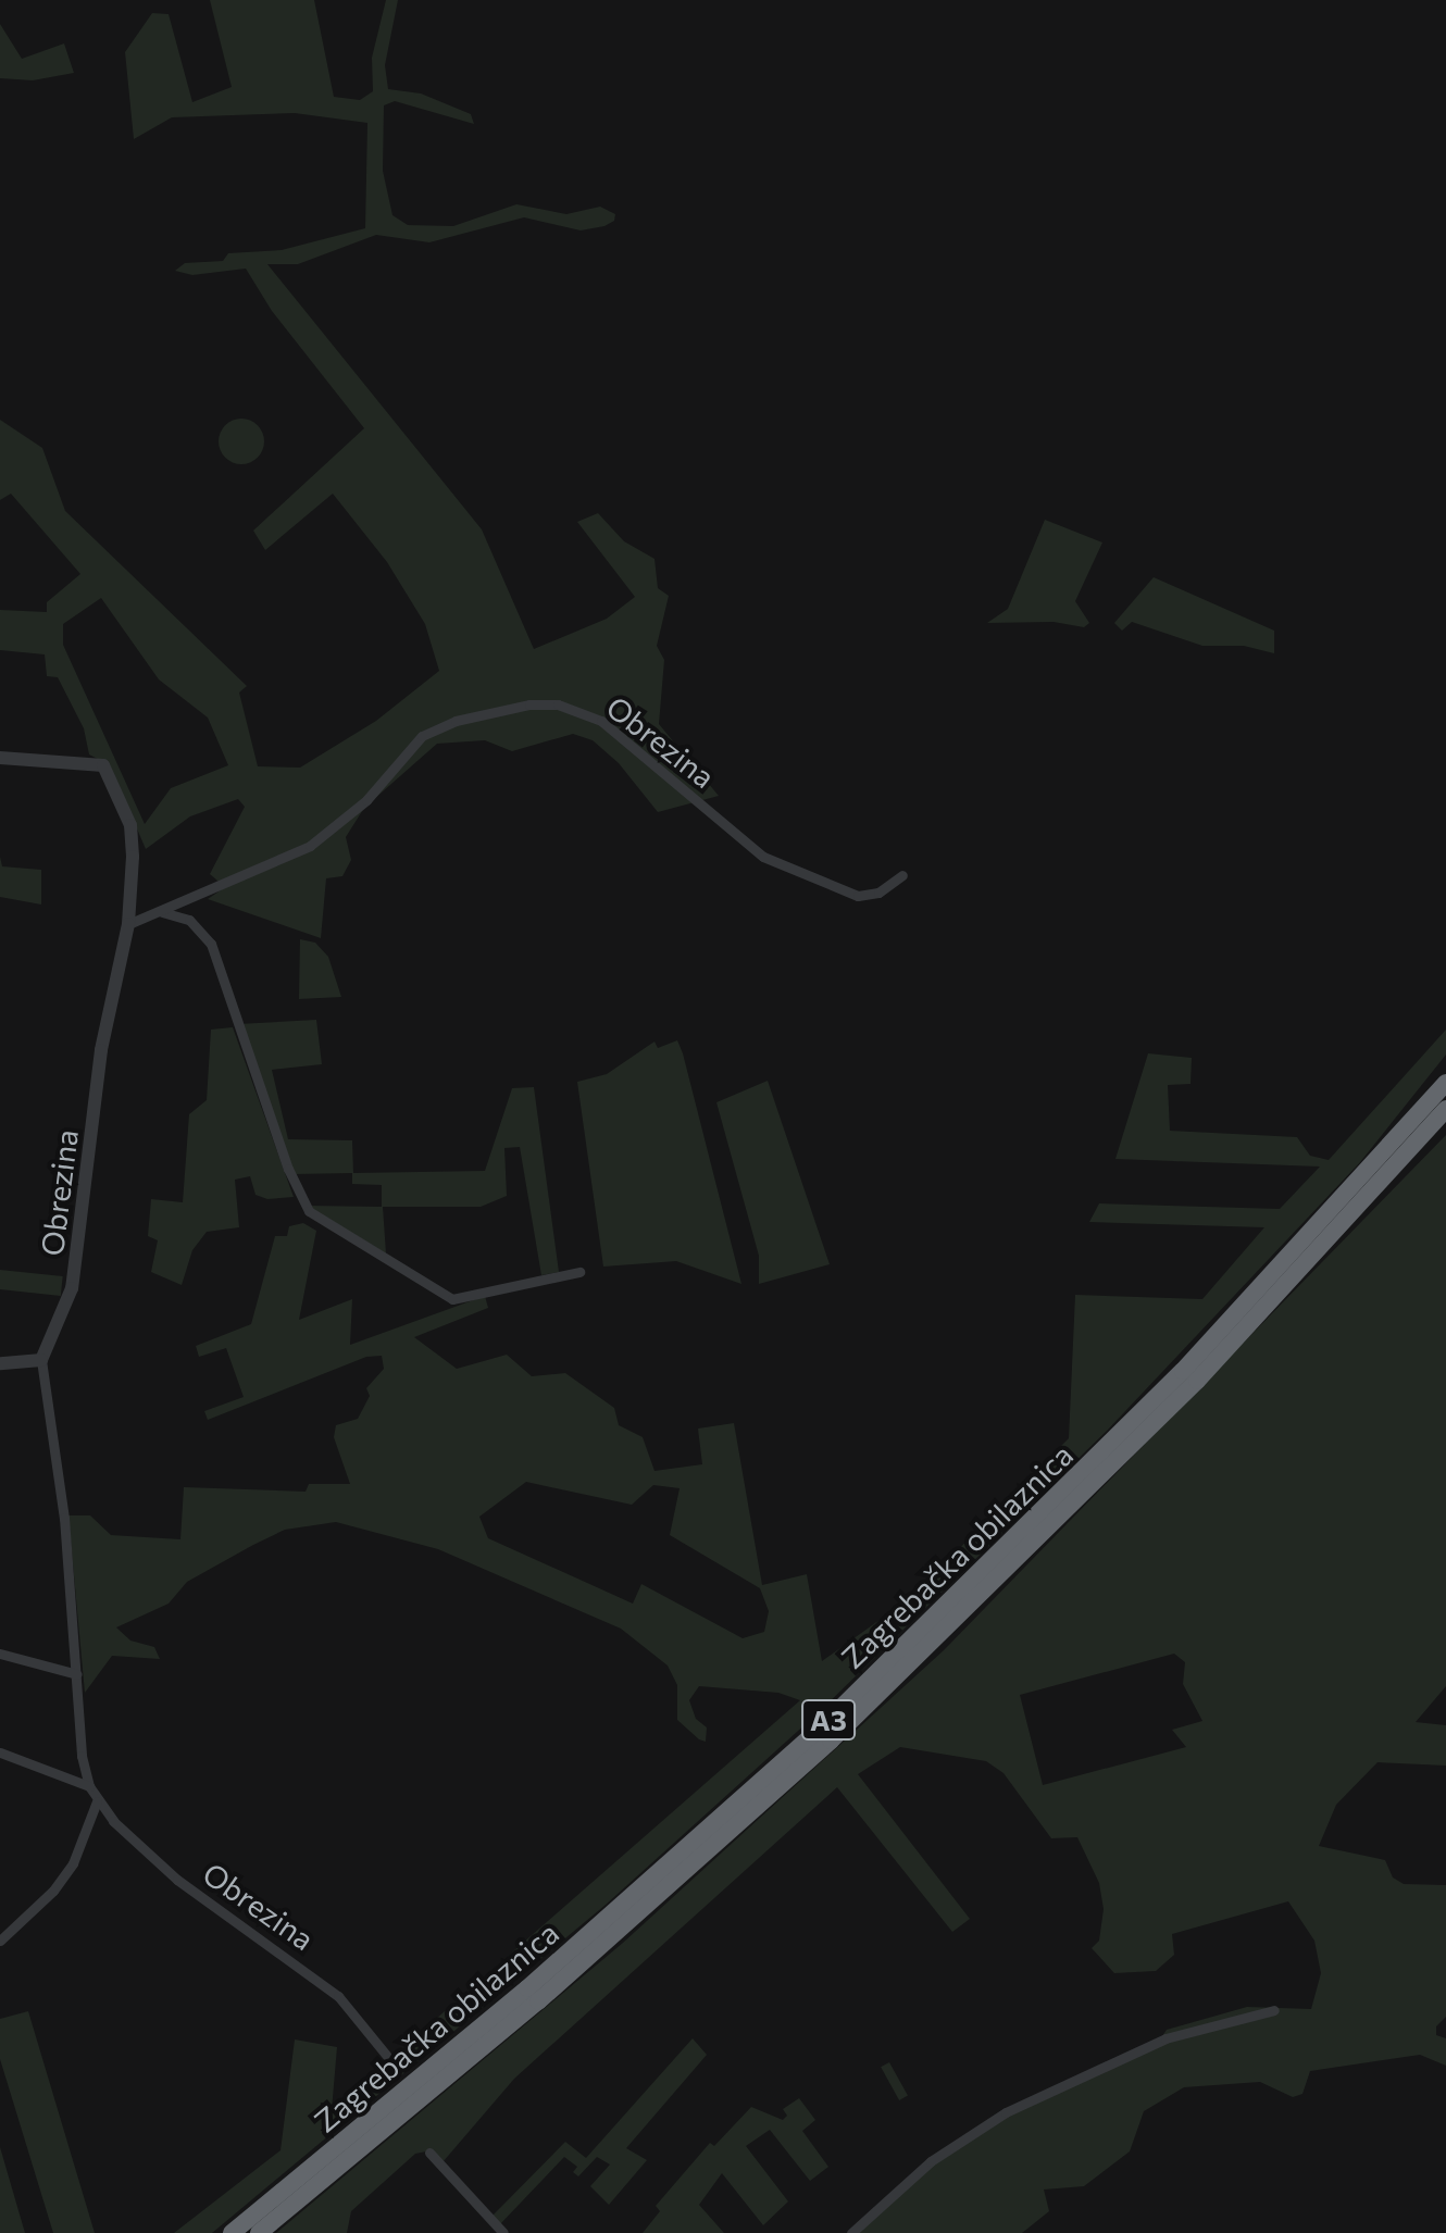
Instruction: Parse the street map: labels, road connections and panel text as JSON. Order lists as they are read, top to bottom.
{
  "streets": {
    "highway": ["Zagrebačka obilaznica", "A3"],
    "street": ["Obrezina"]
  }
}
